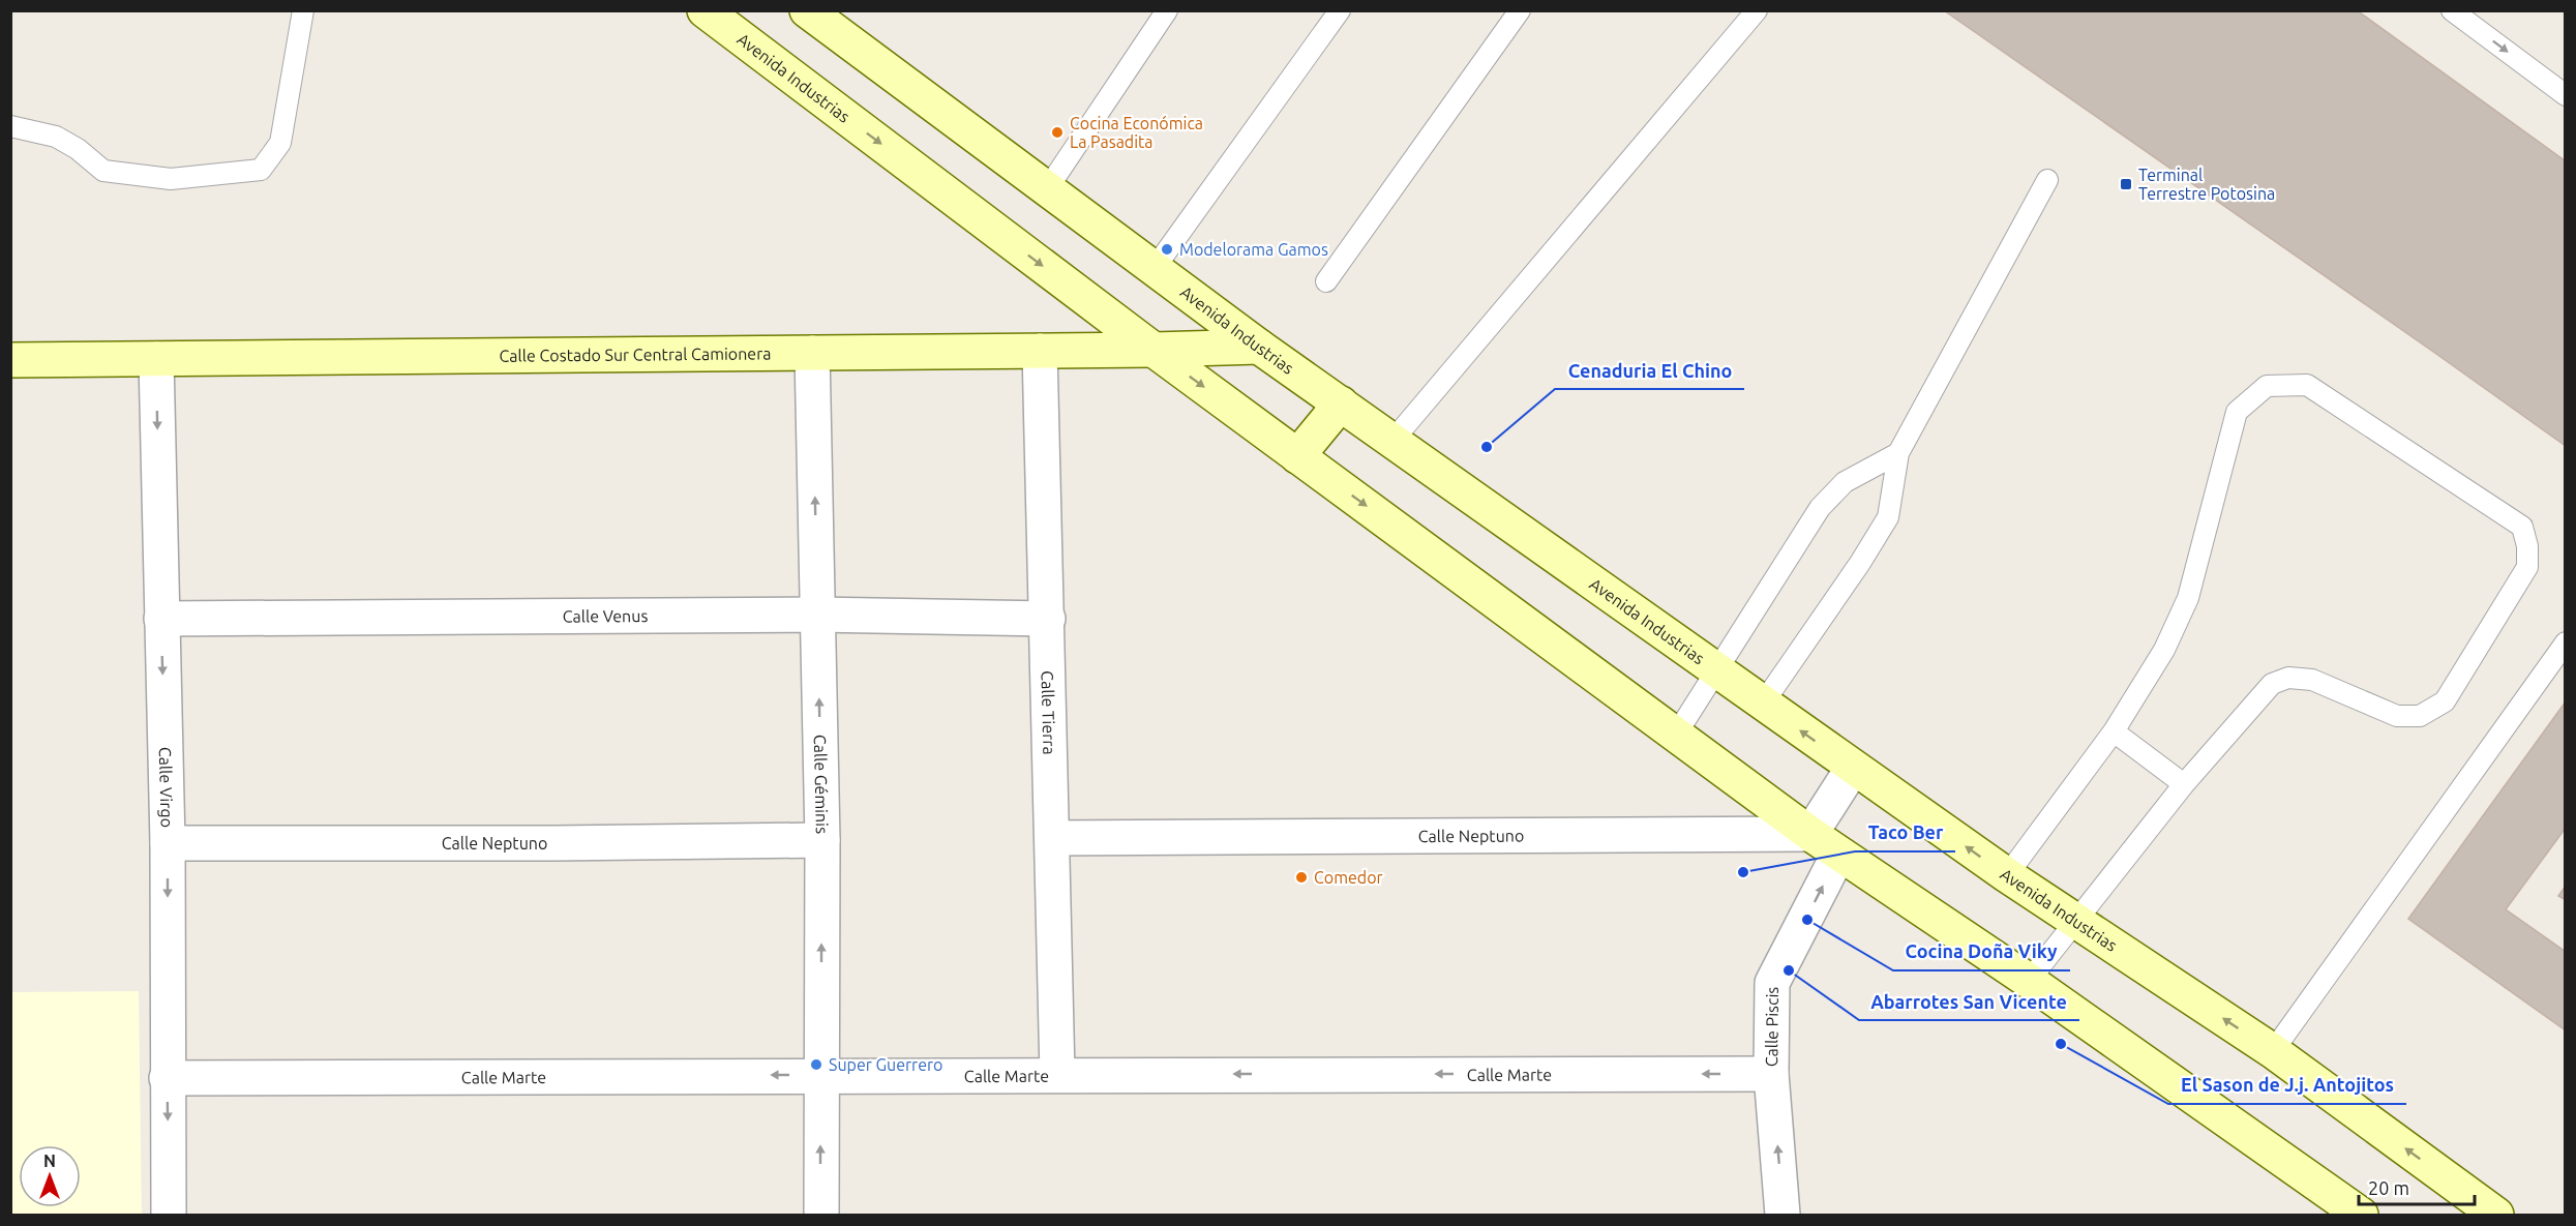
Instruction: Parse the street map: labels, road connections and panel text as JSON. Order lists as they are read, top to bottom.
{
  "streets": {
    "main road": ["Avenida Industrias", "Calle Costado Sur Central Camionera"],
    "street": [
      "Calle Venus",
      "Calle Tierra",
      "Calle Géminis",
      "Calle Virgo",
      "Calle Neptuno",
      "Calle Piscis",
      "Calle Marte"
    ]
  },
  "crossings": [
    ["Avenida Industrias", "Calle Costado Sur Central Camionera"],
    ["Avenida Industrias", "Calle Neptuno"],
    ["Avenida Industrias", "Calle Piscis"],
    ["Calle Costado Sur Central Camionera", "Calle Tierra"],
    ["Calle Costado Sur Central Camionera", "Calle Géminis"],
    ["Calle Costado Sur Central Camionera", "Calle Virgo"],
    ["Calle Venus", "Calle Tierra"],
    ["Calle Venus", "Calle Géminis"],
    ["Calle Venus", "Calle Virgo"],
    ["Calle Tierra", "Calle Neptuno"],
    ["Calle Tierra", "Calle Marte"],
    ["Calle Géminis", "Calle Neptuno"],
    ["Calle Géminis", "Calle Marte"],
    ["Calle Virgo", "Calle Neptuno"],
    ["Calle Virgo", "Calle Marte"],
    ["Calle Piscis", "Calle Marte"]
  ],
  "one_way": [
    "Calle Géminis",
    "Calle Virgo",
    "Calle Piscis",
    "Calle Marte"
  ],
  "places": {
    "other": [
      "Cocina Económica La Pasadita",
      "Modelorama Gamos",
      "Cenaduria El Chino",
      "Taco Ber",
      "Comedor",
      "Cocina Doña Viky",
      "Abarrotes San Vicente",
      "El Sason de J.j. Antojitos",
      "Super Guerrero"
    ],
    "transit": ["Terminal Terrestre Potosina"]
  },
  "scale_bar": "20 m",
  "north": "top"
}
